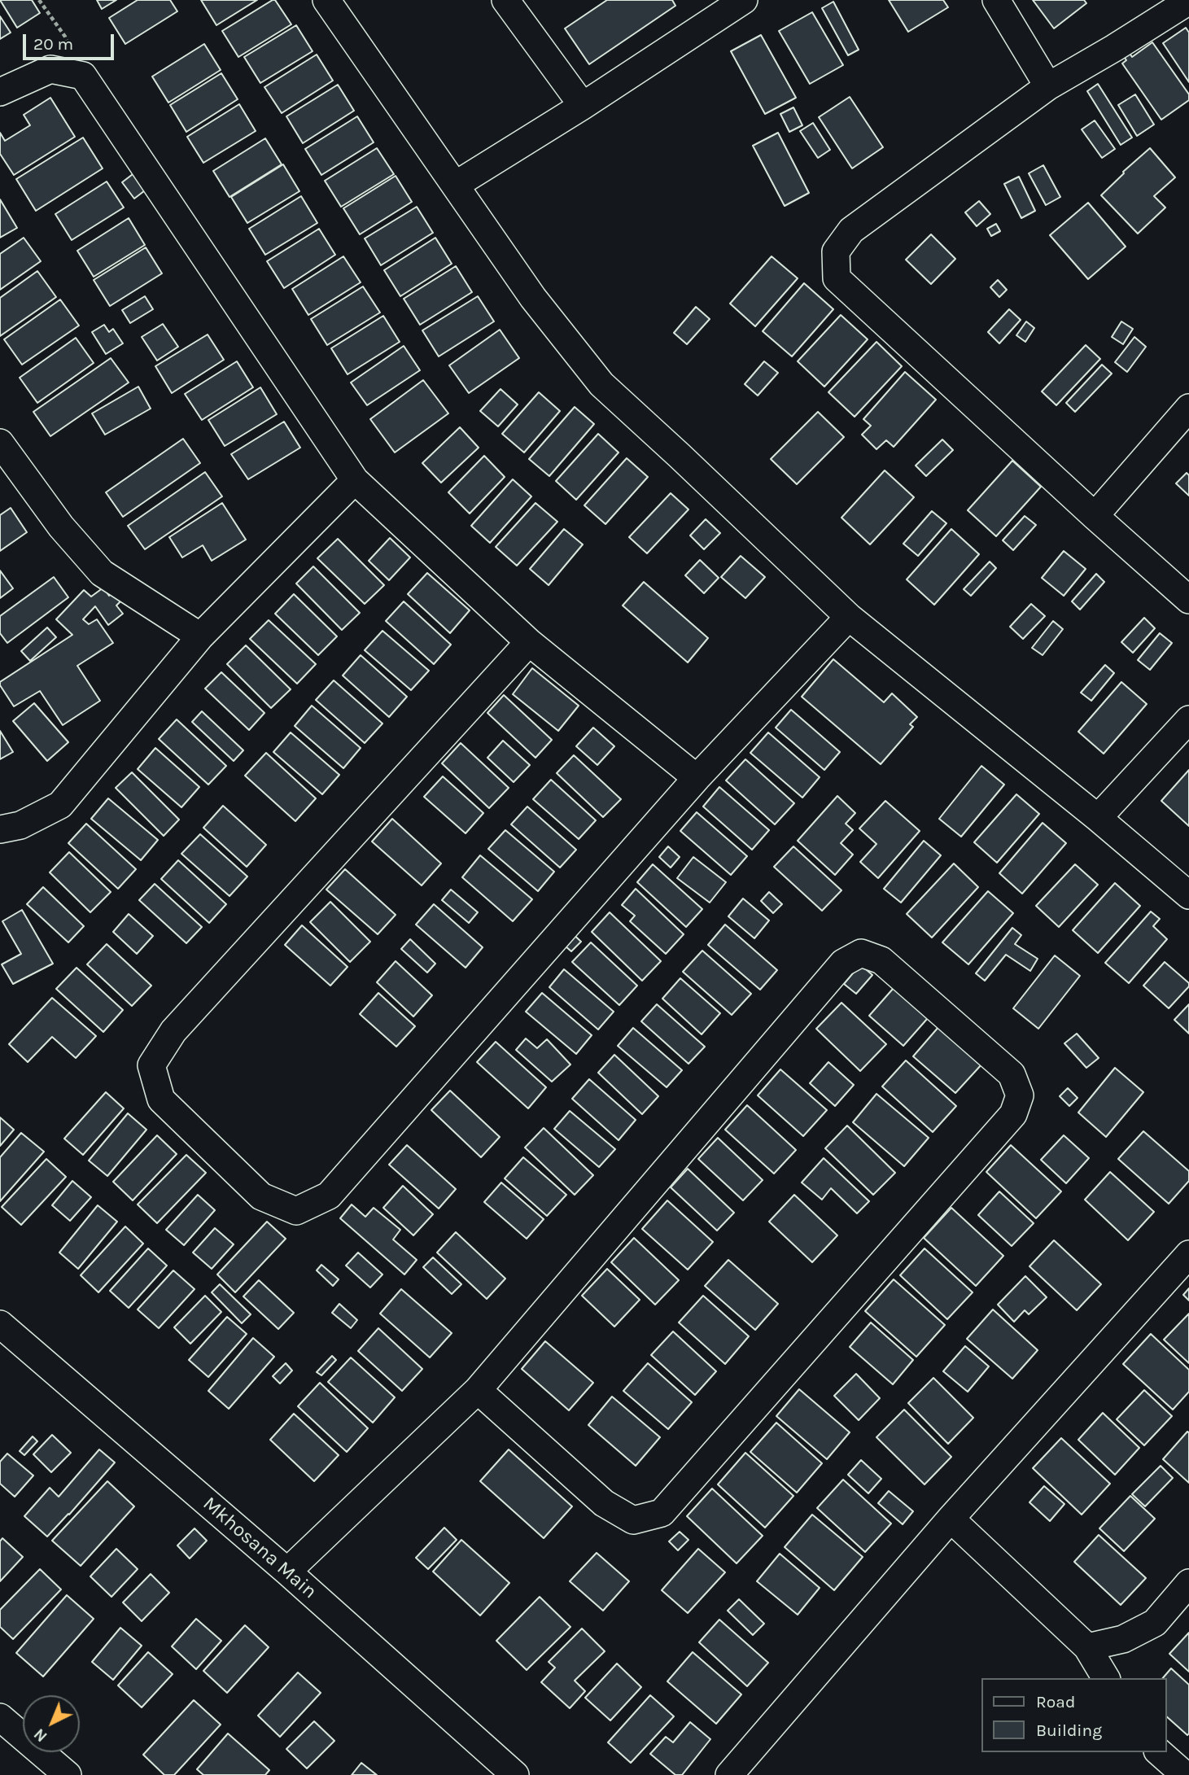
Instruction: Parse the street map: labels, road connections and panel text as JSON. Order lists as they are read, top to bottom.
{
  "streets": {
    "street": ["Mkhosana Main"]
  },
  "legend": ["Road", "Building"],
  "scale_bar": "20 m",
  "north": "bottom left"
}
